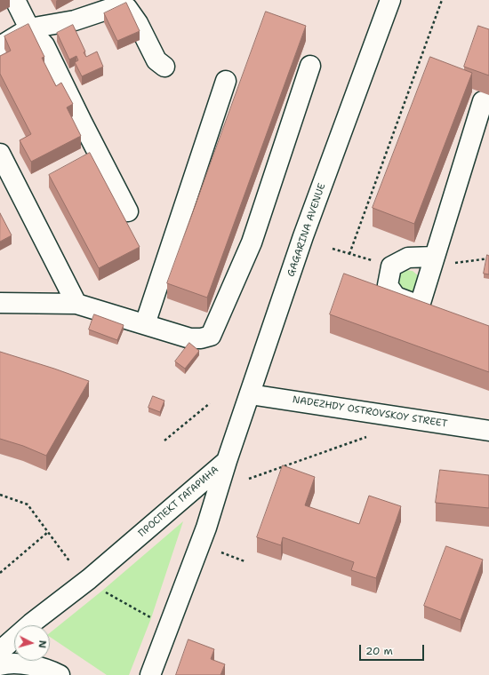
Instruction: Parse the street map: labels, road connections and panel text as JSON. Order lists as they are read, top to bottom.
{
  "streets": {
    "main road": ["GAGARINA AVENUE", "NADEZHDY OSTROVSKOY STREET", "ПРОСПЕКТ ГАГАРИНА"]
  },
  "crossings": [
    ["GAGARINA AVENUE", "NADEZHDY OSTROVSKOY STREET"],
    ["GAGARINA AVENUE", "ПРОСПЕКТ ГАГАРИНА"]
  ],
  "scale_bar": "20 m",
  "north": "right"
}
